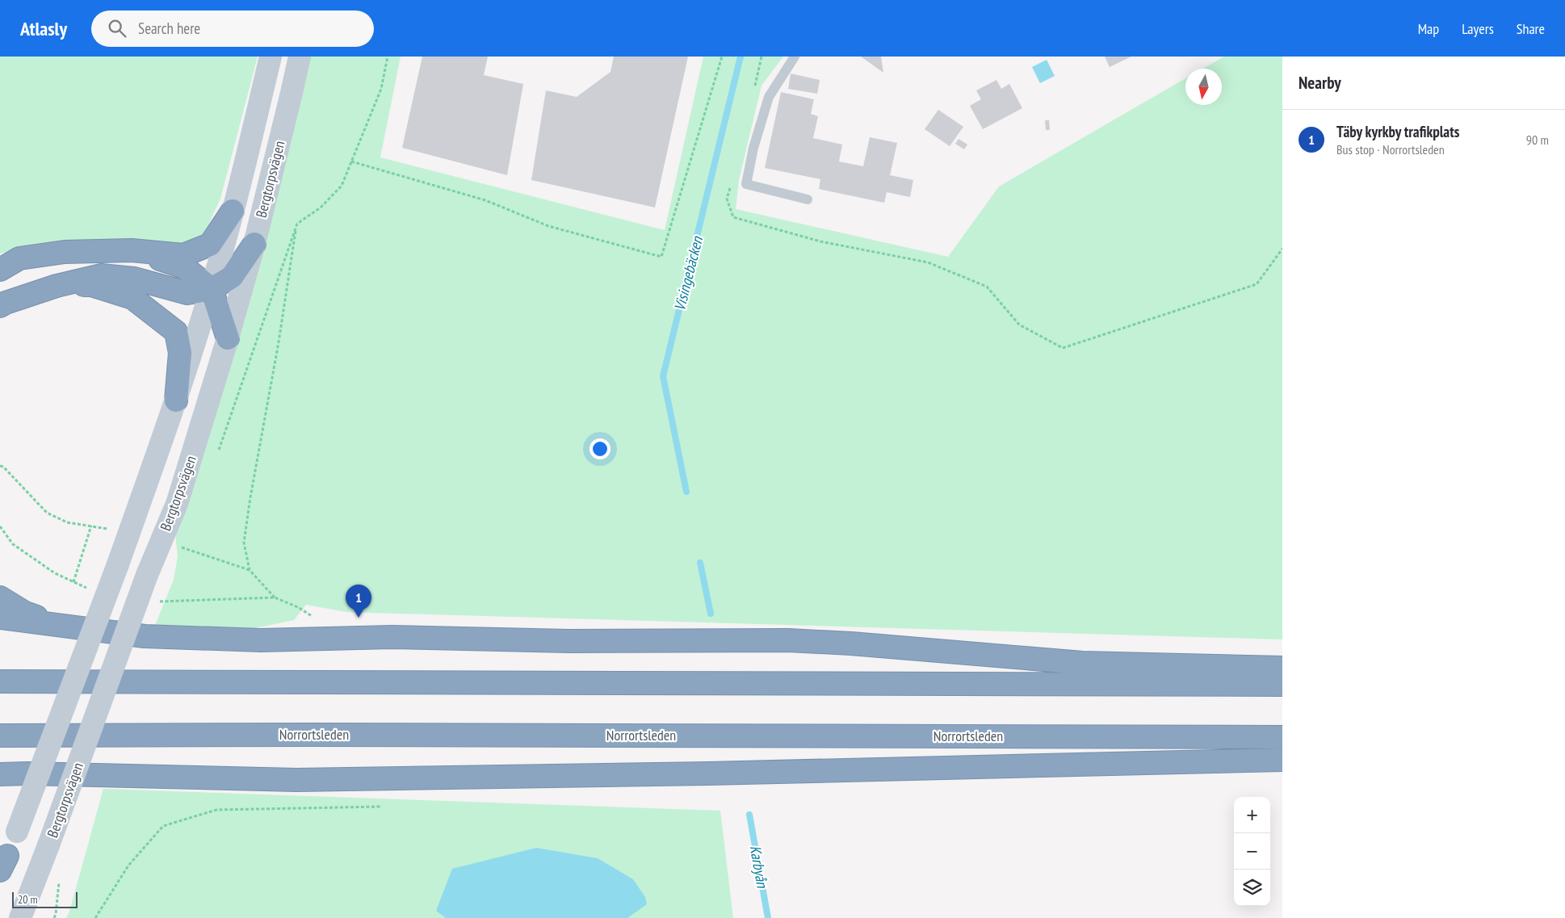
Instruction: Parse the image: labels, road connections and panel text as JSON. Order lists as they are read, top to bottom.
{
  "streets": {
    "highway": ["Norrortsleden"],
    "main road": ["Bergtorpsvägen"]
  },
  "water": ["Visingebäcken", "Karbyån"],
  "scale_bar": "20 m",
  "north": "bottom",
  "page": {
    "header": "Atlasly",
    "search": "Search here",
    "nav": ["Map", "Layers", "Share"],
    "heading": "Nearby",
    "list": [
      {
        "mark": "1",
        "name": "Täby kyrkby trafikplats",
        "note": "Bus stop · Norrortsleden",
        "value": "90 m"
      }
    ],
    "pins": "1",
    "map_buttons": ["+", "−"],
    "scale": "20 m"
  }
}
